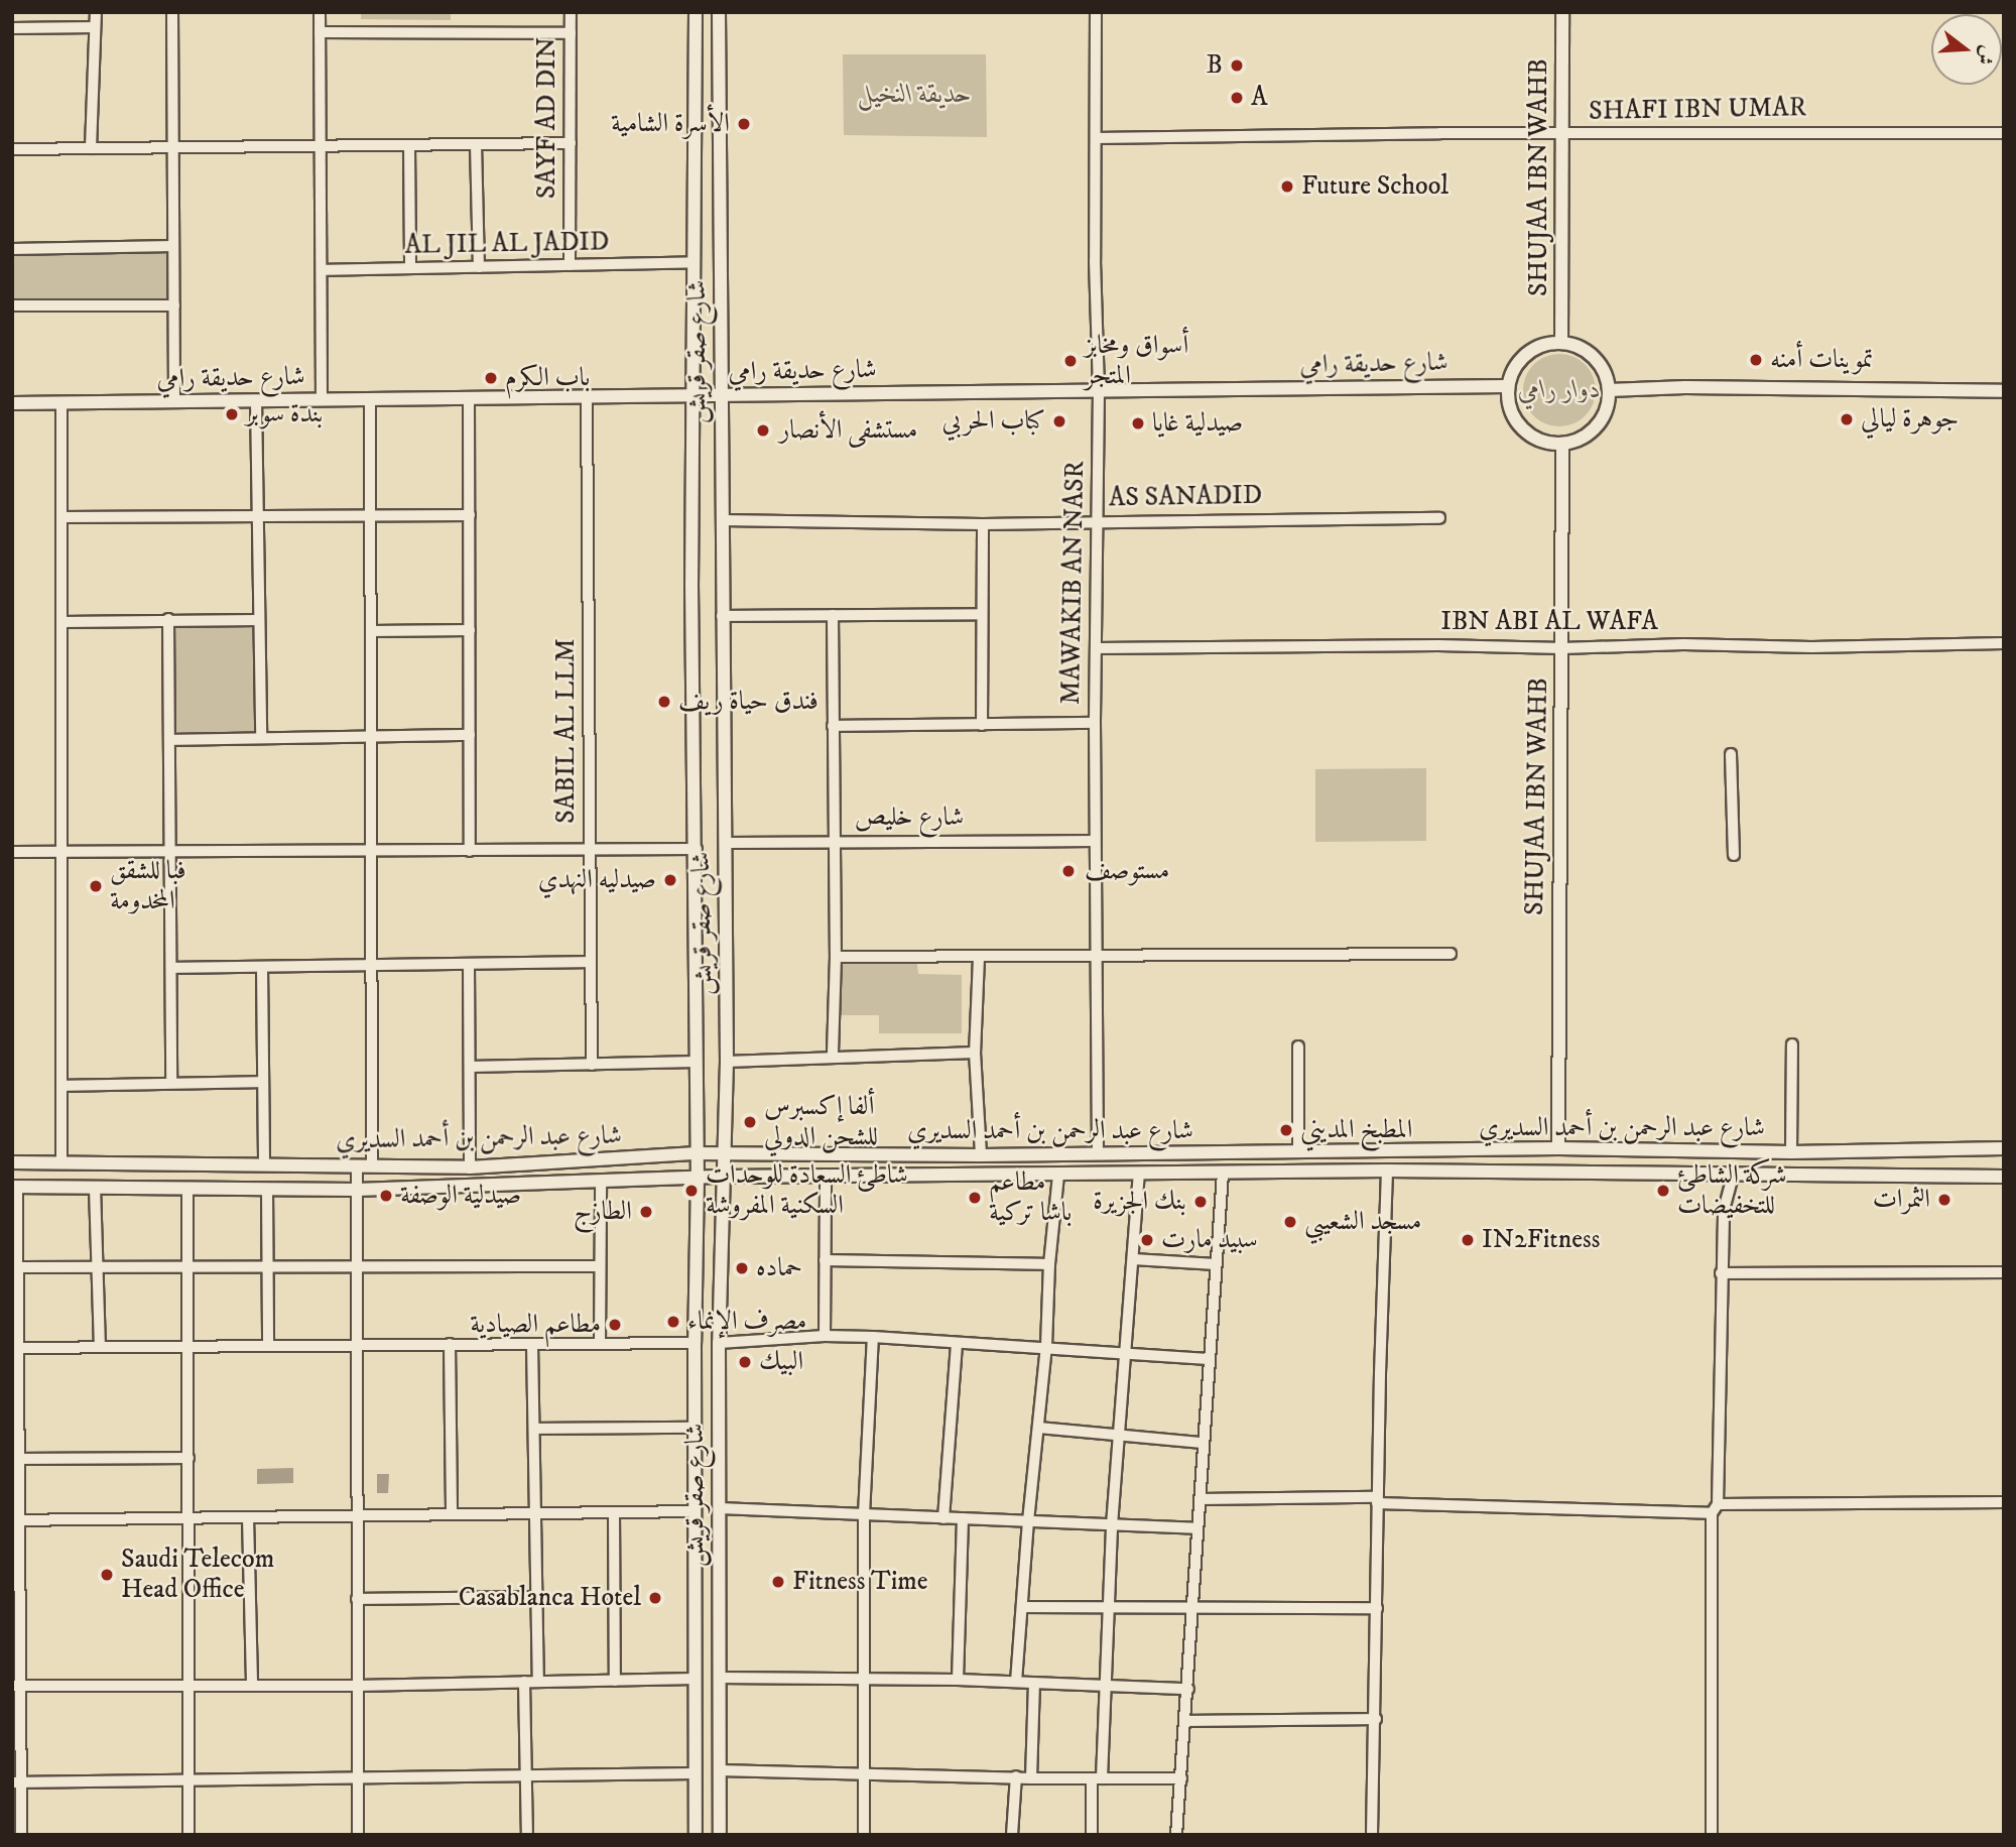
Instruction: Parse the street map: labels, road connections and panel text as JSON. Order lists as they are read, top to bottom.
{
  "streets": {
    "street": [
      "SHAFI IBN UMAR",
      "SAYF AD DIN",
      "SHUJAA IBN WAHB",
      "AL JIL AL JADID",
      "شارع صقر قريش",
      "شارع حديقة رامي",
      "AS SANADID",
      "MAWAKIB AN NASR",
      "IBN ABI AL WAFA",
      "SABIL AL LLM",
      "شارع خليص",
      "شارع عبد الرحمن بن أحمد السديري"
    ]
  },
  "crossings": [
    ["SHAFI IBN UMAR", "SHUJAA IBN WAHB"],
    ["SHAFI IBN UMAR", "MAWAKIB AN NASR"],
    ["SAYF AD DIN", "AL JIL AL JADID"],
    ["SHUJAA IBN WAHB", "شارع حديقة رامي"],
    ["SHUJAA IBN WAHB", "IBN ABI AL WAFA"],
    ["SHUJAA IBN WAHB", "شارع عبد الرحمن بن أحمد السديري"],
    ["AL JIL AL JADID", "شارع صقر قريش"],
    ["شارع صقر قريش", "شارع حديقة رامي"],
    ["شارع صقر قريش", "AS SANADID"],
    ["شارع صقر قريش", "شارع خليص"],
    ["شارع صقر قريش", "شارع عبد الرحمن بن أحمد السديري"],
    ["شارع حديقة رامي", "MAWAKIB AN NASR"],
    ["شارع حديقة رامي", "SABIL AL LLM"],
    ["AS SANADID", "MAWAKIB AN NASR"],
    ["MAWAKIB AN NASR", "IBN ABI AL WAFA"],
    ["MAWAKIB AN NASR", "شارع خليص"],
    ["MAWAKIB AN NASR", "شارع عبد الرحمن بن أحمد السديري"]
  ],
  "parks": ["حديقة النخيل", "دوار رامي"],
  "places": [
    "B",
    "A",
    "الأسرة الشامية",
    "Future School",
    "تموينات أمنه",
    "أسواق ومخابز المتجر",
    "باب الكرم",
    "بندة سوبر",
    "جوهرة ليالي",
    "كباب الحربي",
    "صيدلية غايا",
    "مستشفى الأنصار",
    "فندق حياة ريف",
    "مستوصف",
    "صيدليه النهدي",
    "فبا للشقق المخدومة",
    "ألفا إكسبرس للشحن الدولي",
    "المطبخ المديني",
    "شاطئ السعادة للوحدات السكنية المفروشة",
    "شركة الشاطئ للتخفيضات",
    "صيدلية الوصفة",
    "مطاعم باشا تركية",
    "الثمرات",
    "بنك الجزيرة",
    "الطازج",
    "مسجد الشعيبي",
    "سبيد مارت",
    "IN2Fitness",
    "حماده",
    "مصرف الإنماء",
    "مطاعم الصيادية",
    "البيك",
    "Saudi Telecom Head Office",
    "Fitness Time",
    "Casablanca Hotel"
  ],
  "north": "right"
}
